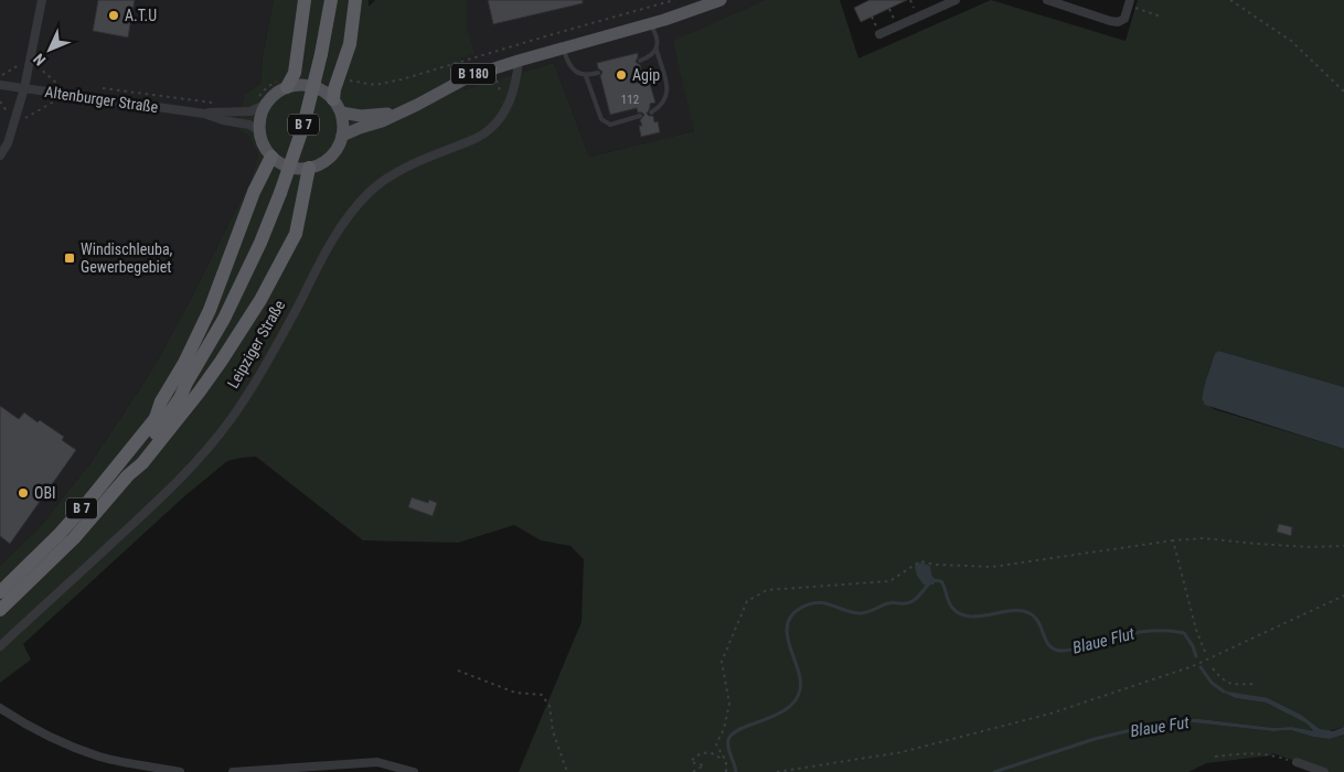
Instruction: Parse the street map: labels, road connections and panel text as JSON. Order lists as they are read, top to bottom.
{
  "streets": {
    "highway": ["B 7"],
    "main road": ["B 180"],
    "street": ["Altenburger Straße", "Leipziger Straße"]
  },
  "crossings": [
    ["B 180", "Altenburger Straße"],
    ["B 180", "Leipziger Straße"]
  ],
  "water": ["Blaue Flut", "Blaue Fut"],
  "places": {
    "other": ["A.T.U", "Agip", "OBI"],
    "transit": ["Windischleuba, Gewerbegebiet"]
  },
  "house_numbers": ["112"],
  "north": "bottom left"
}
